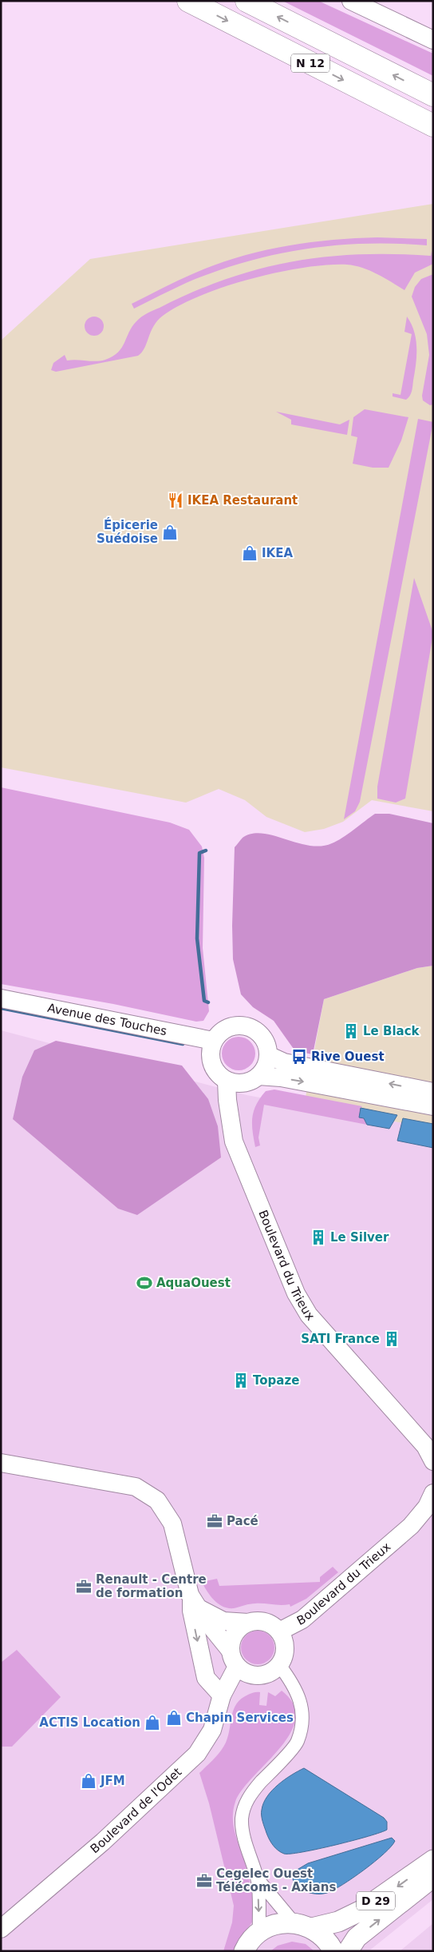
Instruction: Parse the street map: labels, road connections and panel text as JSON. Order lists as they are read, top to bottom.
{
  "streets": {
    "highway": ["N 12"],
    "main road": ["D 29"],
    "street": ["Avenue des Touches", "Boulevard du Trieux", "Boulevard de l'Odet"]
  },
  "crossings": [
    ["Avenue des Touches", "Boulevard du Trieux"],
    ["Boulevard du Trieux", "Boulevard de l'Odet"]
  ],
  "places": {
    "restaurant": ["IKEA Restaurant"],
    "shop": [
      "Épicerie Suédoise",
      "IKEA",
      "Chapin Services",
      "ACTIS Location",
      "JFM"
    ],
    "building": [
      "Le Black",
      "Le Silver",
      "SATI France",
      "Topaze"
    ],
    "bus stop": ["Rive Ouest"],
    "sports": ["AquaOuest"],
    "office": ["Pacé", "Renault - Centre de formation", "Cegelec Ouest Télécoms - Axians"]
  }
}
